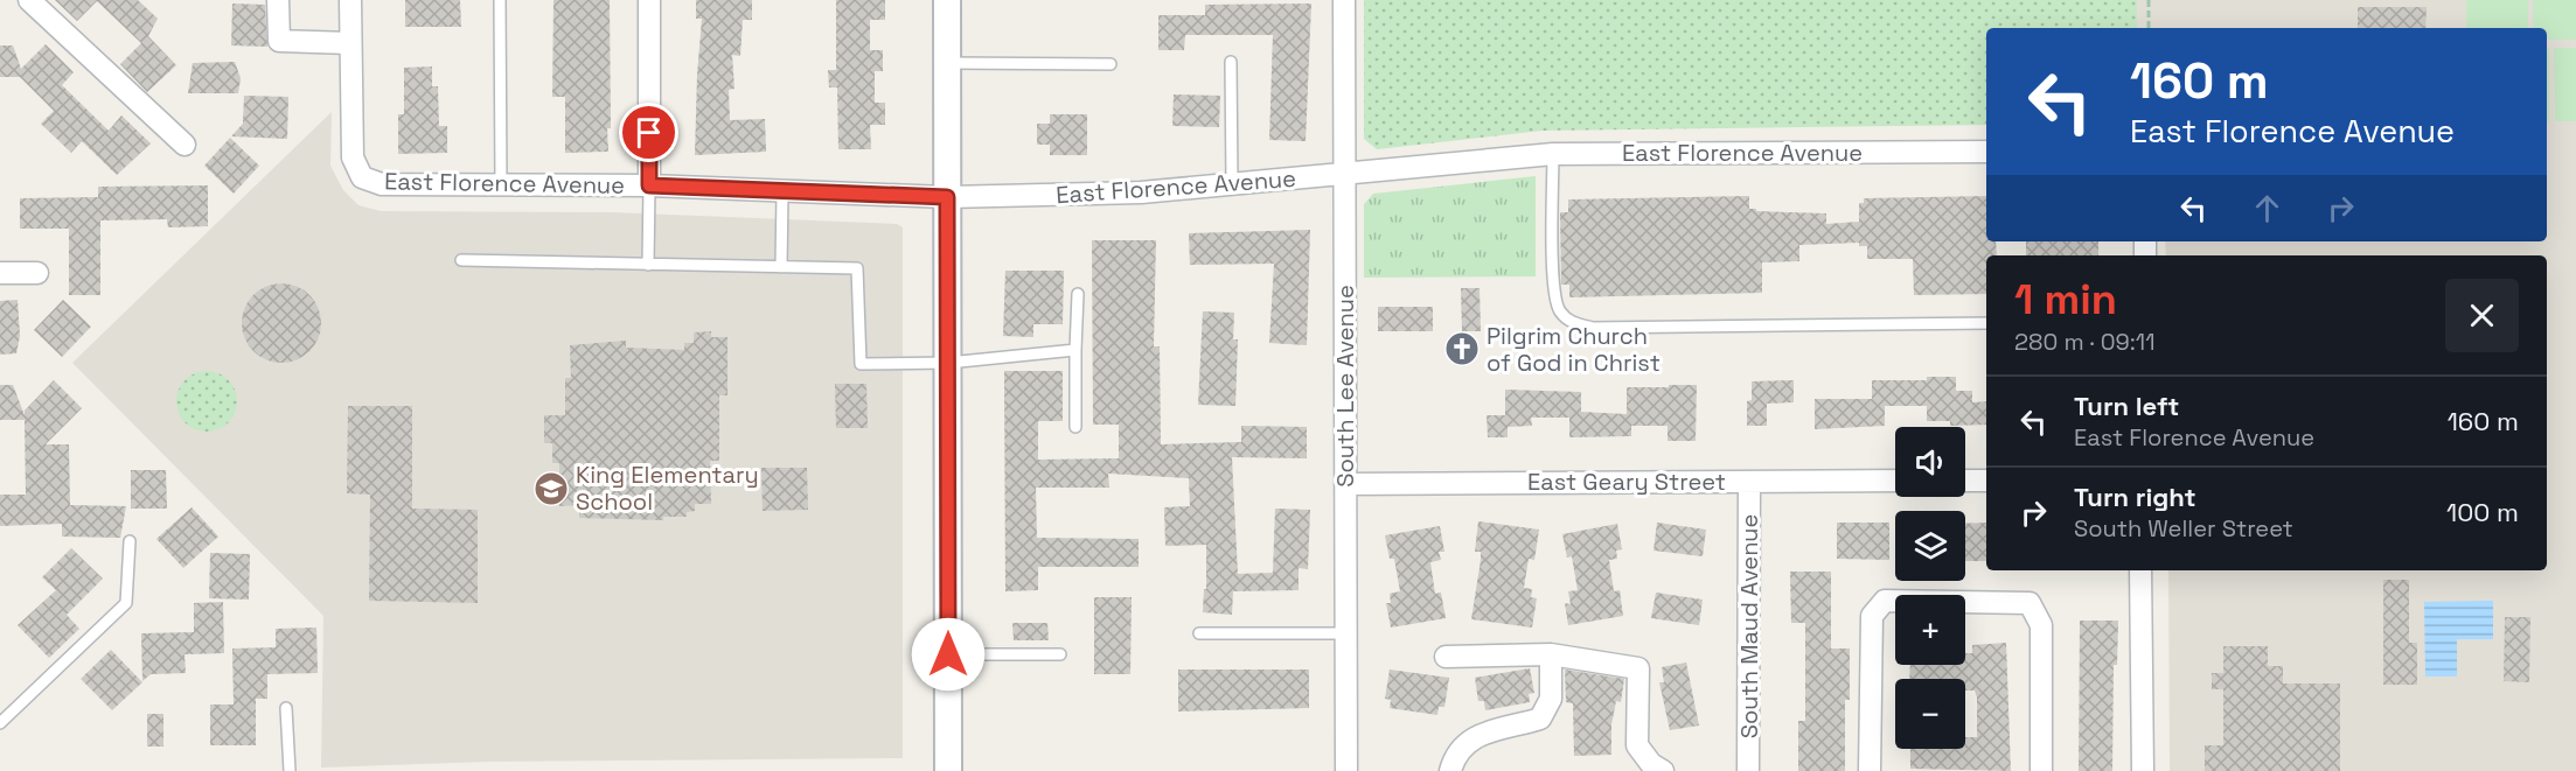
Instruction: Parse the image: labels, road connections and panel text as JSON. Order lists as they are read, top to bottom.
{
  "streets": {
    "street": [
      "East Florence Avenue",
      "South Lee Avenue",
      "East Geary Street",
      "South Maud Avenue"
    ]
  },
  "crossings": [
    ["East Florence Avenue", "South Lee Avenue"],
    ["South Lee Avenue", "East Geary Street"],
    ["East Geary Street", "South Maud Avenue"]
  ],
  "places": {
    "church": ["Pilgrim Church of God in Christ"],
    "school or university": ["King Elementary School"]
  },
  "page": {
    "turn": ["160 m", "East Florence Avenue"],
    "heading": ["1 min", "280 m · 09:11"],
    "list": [
      {
        "name": "Turn left",
        "note": "East Florence Avenue",
        "value": "160 m"
      },
      {
        "name": "Turn right",
        "note": "South Weller Street",
        "value": "100 m"
      }
    ],
    "map_buttons": ["+", "−"]
  }
}
